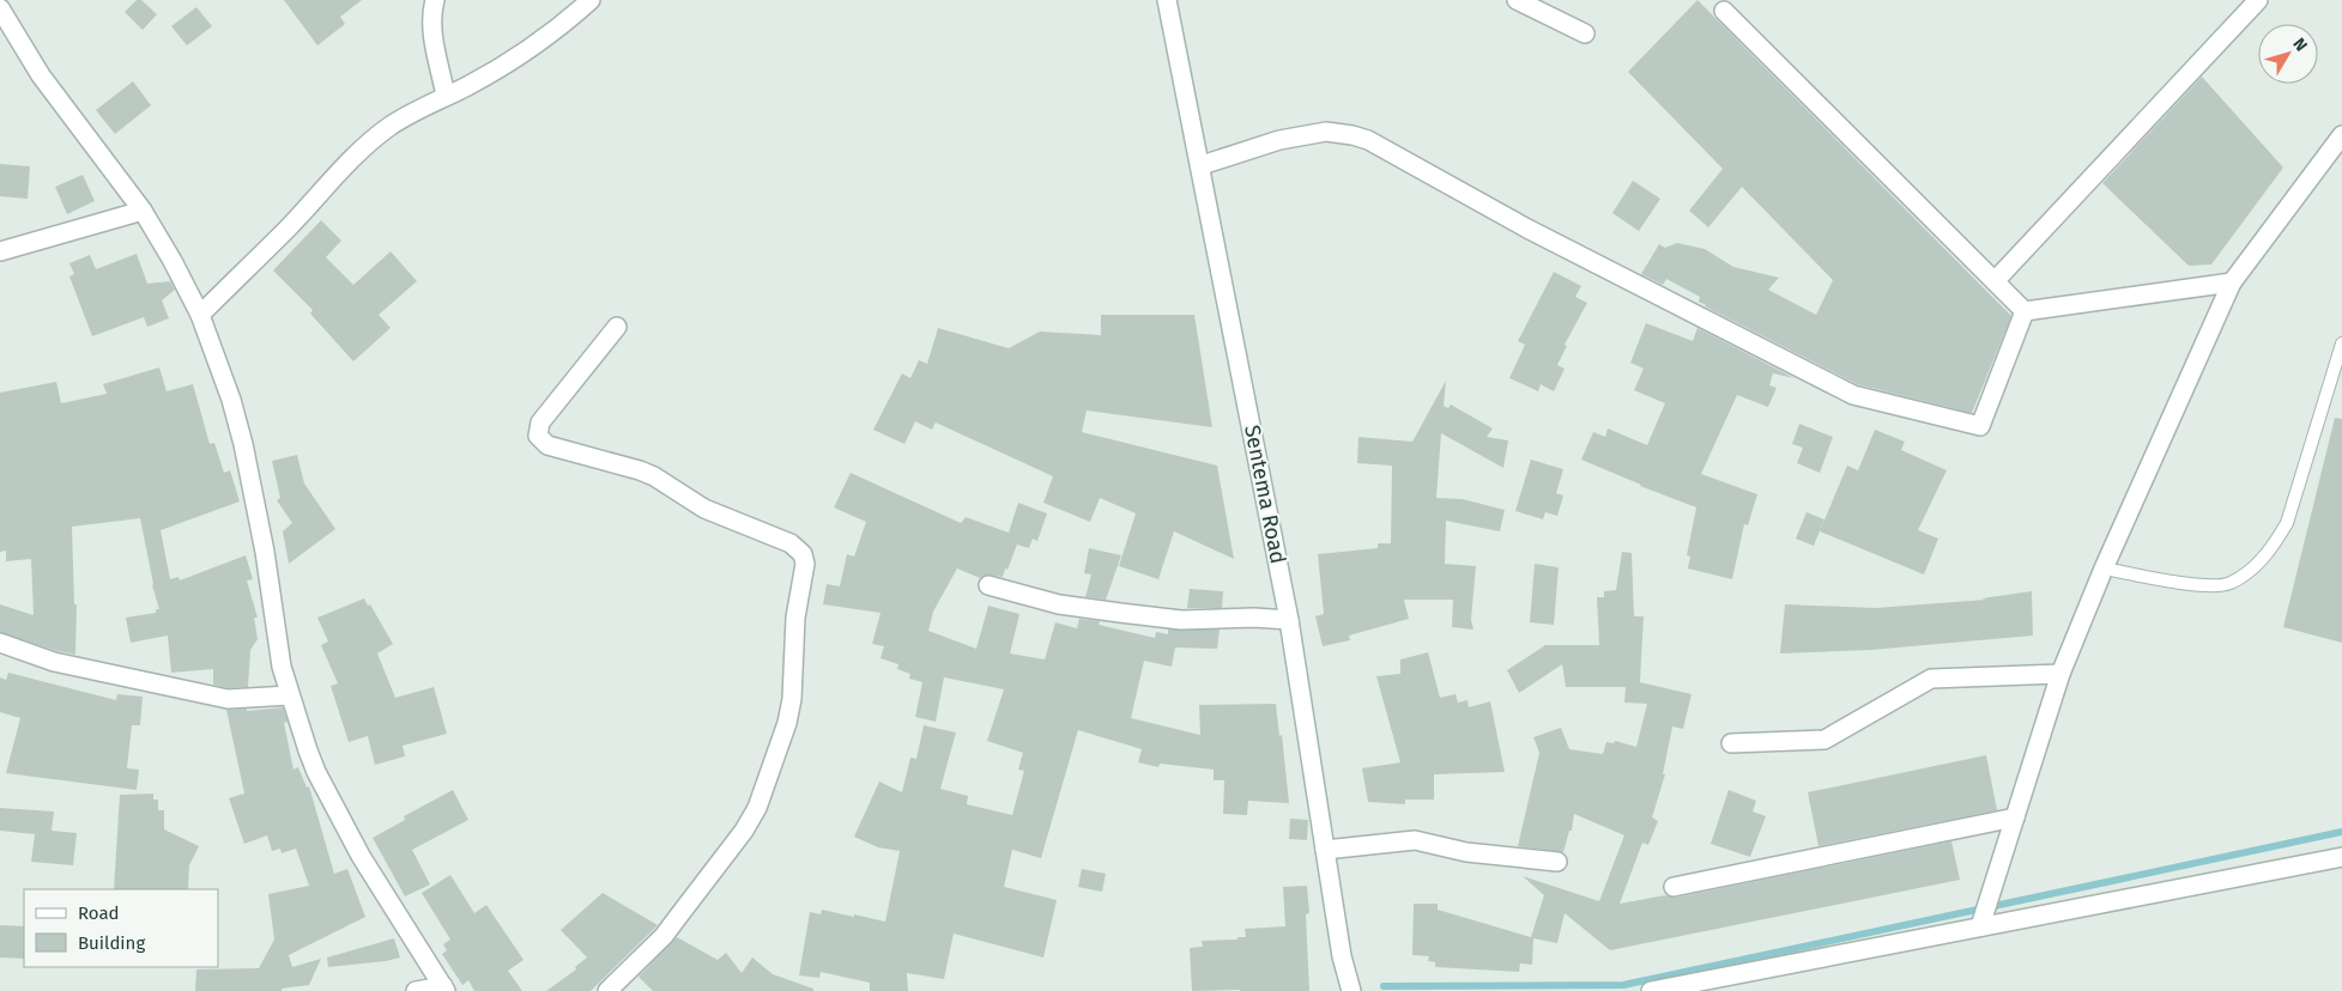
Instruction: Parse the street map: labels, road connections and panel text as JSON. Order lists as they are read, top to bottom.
{
  "streets": {
    "street": ["Sentema Road"]
  },
  "legend": ["Road", "Building"],
  "north": "top right"
}
